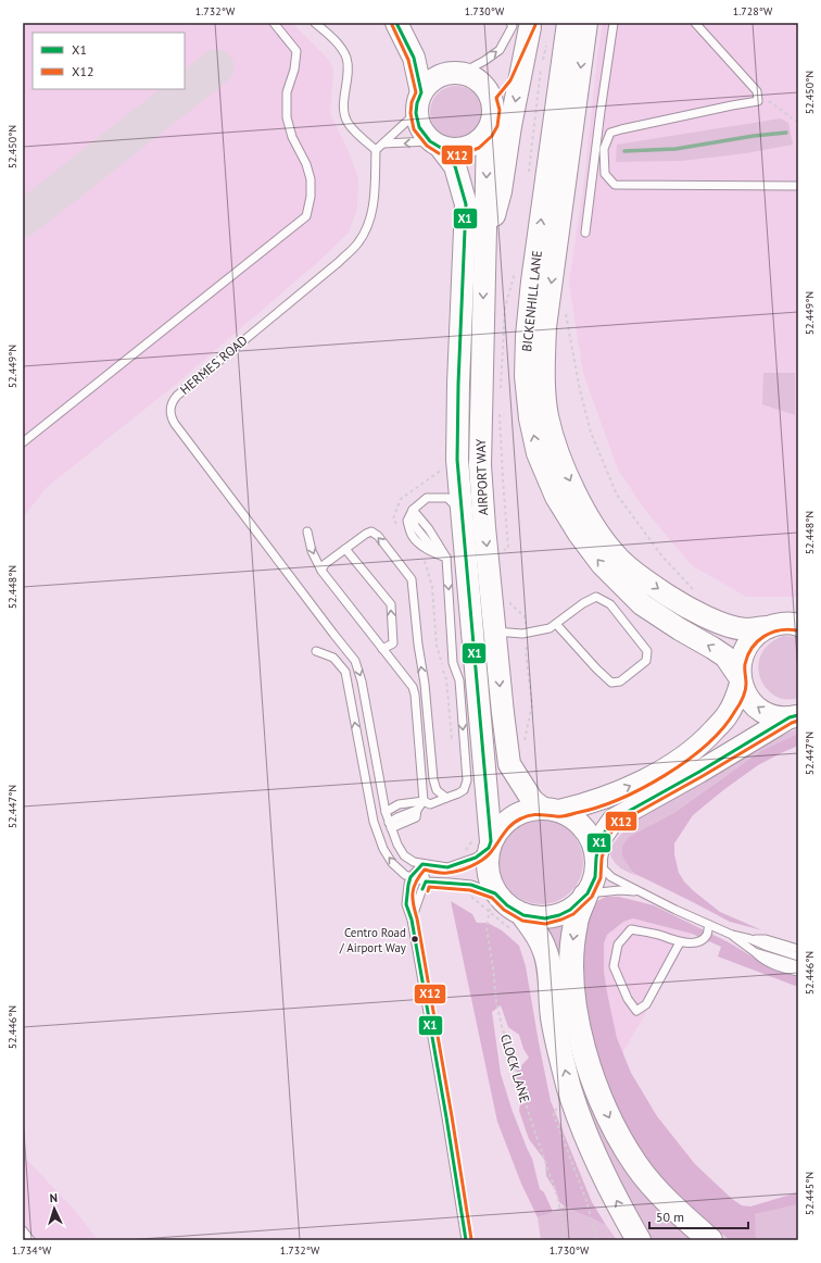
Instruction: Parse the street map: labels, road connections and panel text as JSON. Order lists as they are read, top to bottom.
{
  "streets": {
    "street": ["BICKENHILL LANE", "AIRPORT WAY"],
    "lane": ["HERMES ROAD"],
    "path": ["CLOCK LANE"]
  },
  "crossings": [
    ["AIRPORT WAY", "CLOCK LANE"]
  ],
  "places": ["Centro Road / Airport Way"],
  "lines": ["transit line X1", "transit line X12"],
  "legend": ["X1", "X12"],
  "scale_bar": "50 m",
  "north": "top",
  "coordinates": [
    "1.732°W",
    "1.730°W",
    "1.728°W",
    "52.450°N",
    "52.449°N",
    "52.448°N",
    "52.447°N",
    "52.446°N",
    "52.445°N",
    "1.734°W"
  ]
}
